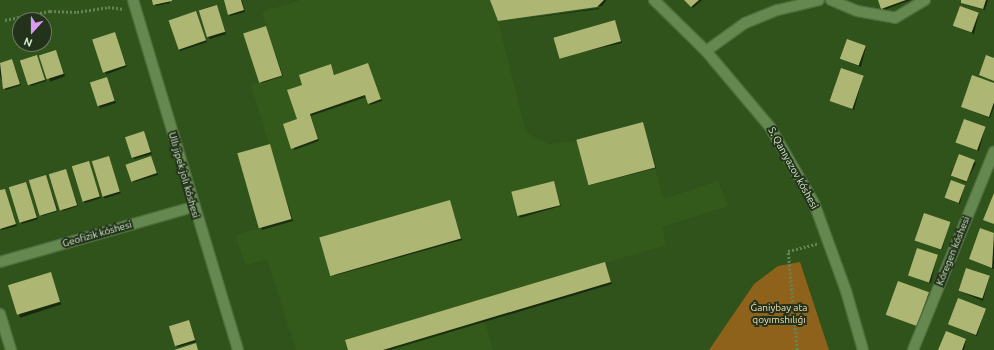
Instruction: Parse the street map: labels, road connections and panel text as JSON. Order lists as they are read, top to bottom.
{
  "streets": {
    "street": [
      "S. Qanıyazov kóshesi",
      "Ullı jipek jolı kóshesi",
      "Geofizik kóshesi",
      "Kóregen kóshesi"
    ]
  },
  "crossings": [
    ["Ullı jipek jolı kóshesi", "Geofizik kóshesi"]
  ],
  "parks": ["Ǵaniybay ata qoyımshılıǵı"],
  "north": "bottom"
}
